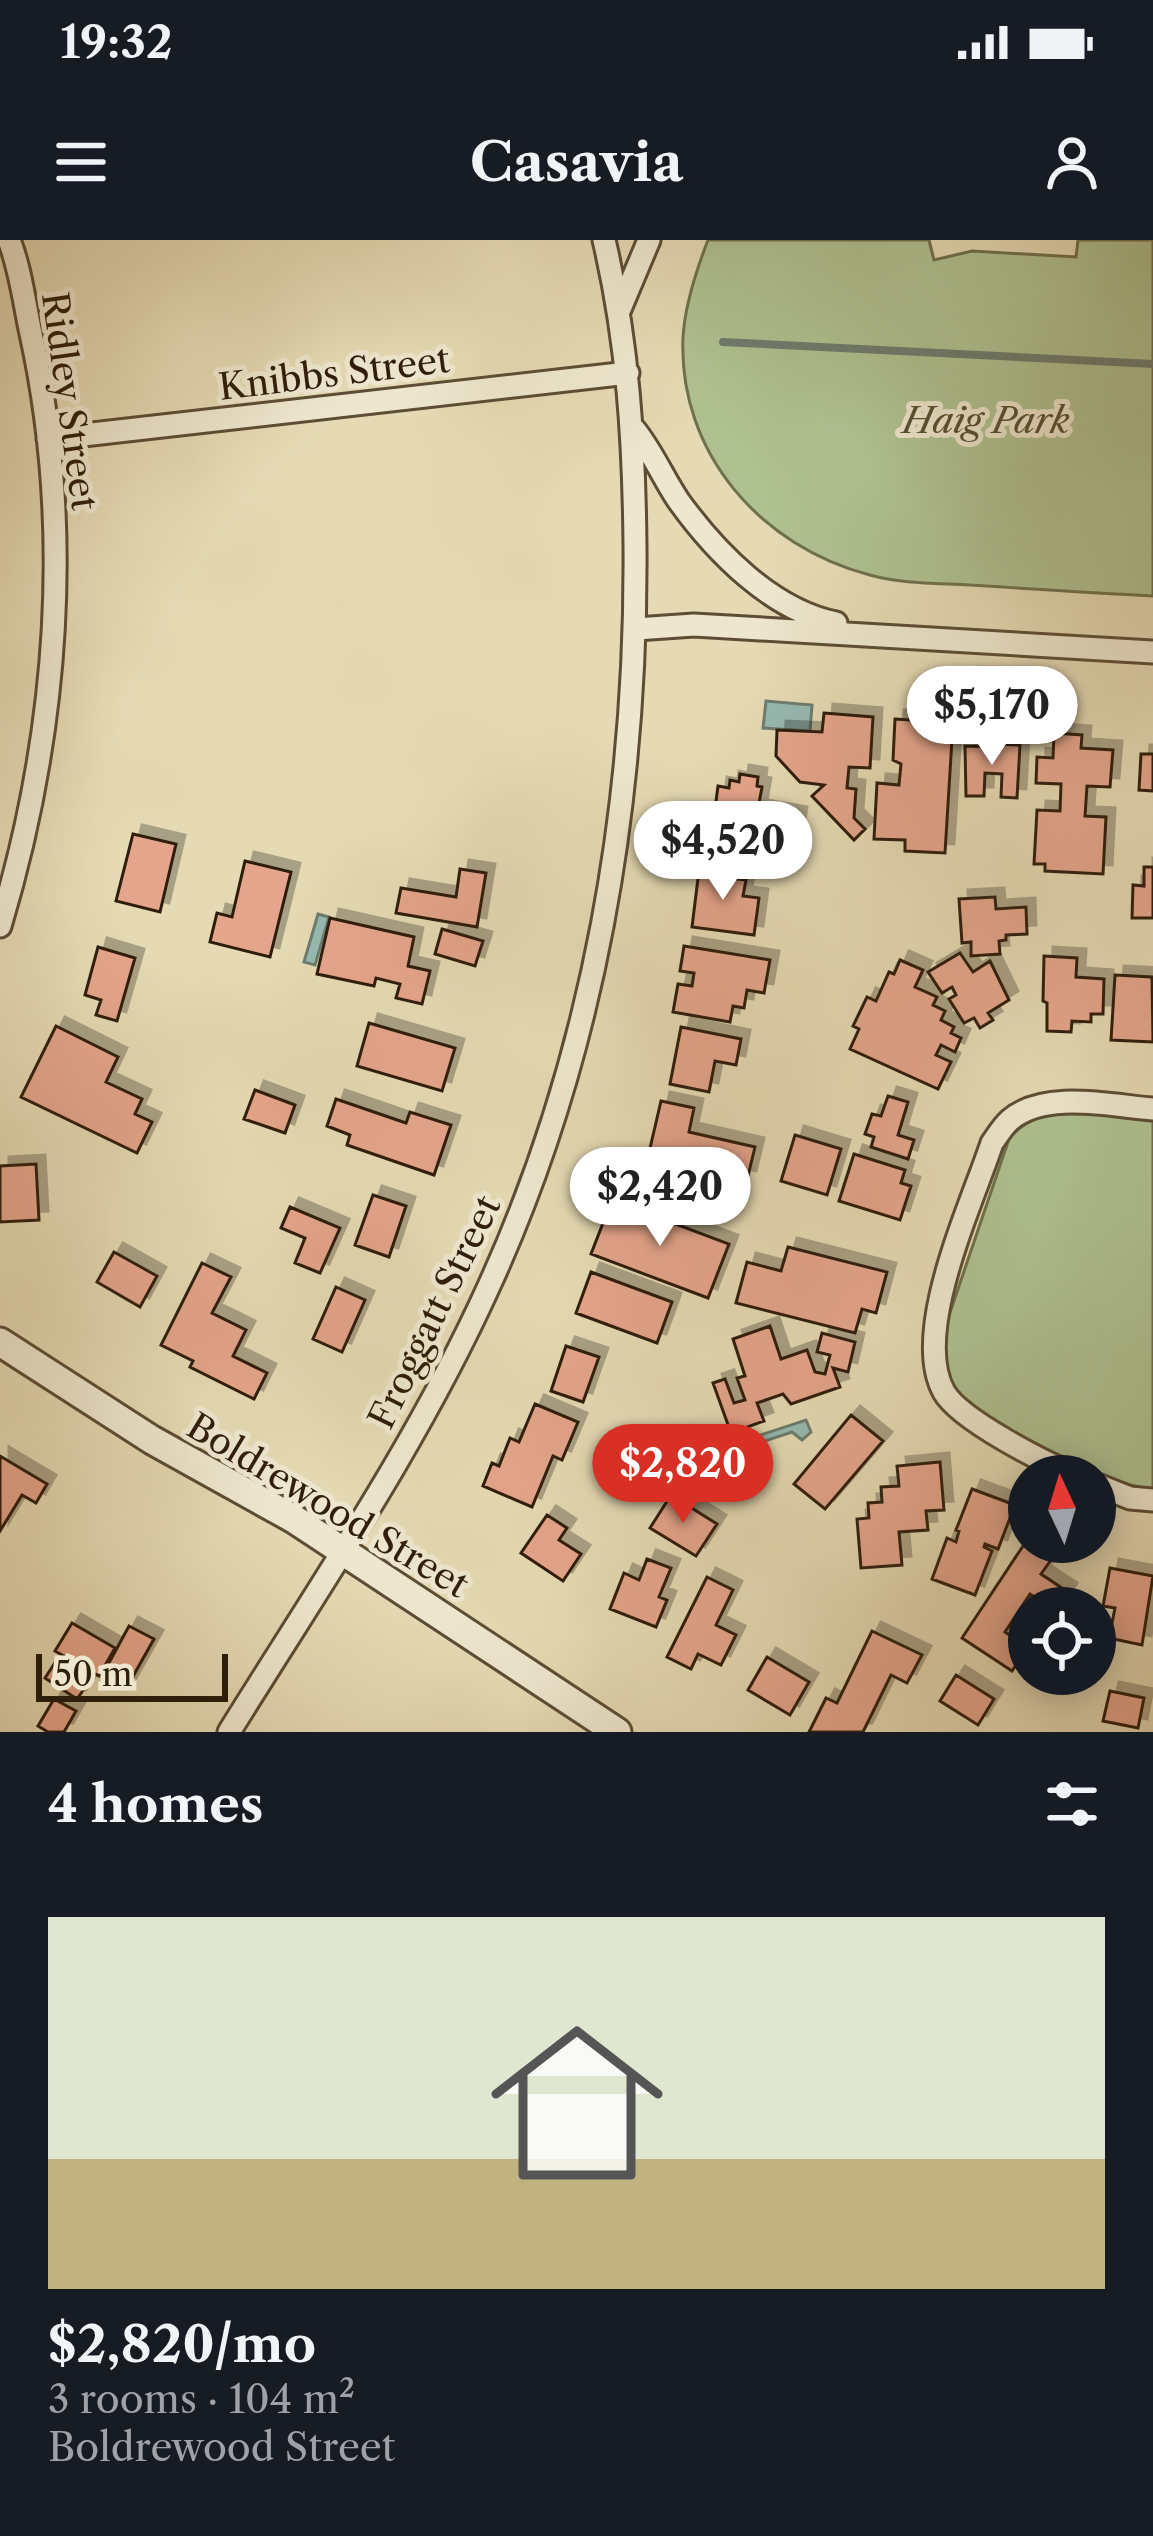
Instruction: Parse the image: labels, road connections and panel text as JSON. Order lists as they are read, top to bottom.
{
  "streets": {
    "street": [
      "Knibbs Street",
      "Ridley Street",
      "Froggatt Street",
      "Boldrewood Street"
    ]
  },
  "crossings": [
    ["Knibbs Street", "Ridley Street"],
    ["Knibbs Street", "Froggatt Street"],
    ["Froggatt Street", "Boldrewood Street"]
  ],
  "parks": ["Haig Park"],
  "scale_bar": "50 m",
  "north": "top",
  "page": {
    "status": "19:32",
    "header": "Casavia",
    "price": [
      "$5,170",
      "$4,520",
      "$2,420",
      "$2,820"
    ],
    "scale": "50 m",
    "heading": "4 homes",
    "list": [
      {
        "name": "$2,820/mo",
        "note": "3 rooms · 104 m² · Boldrewood Street"
      }
    ]
  }
}
